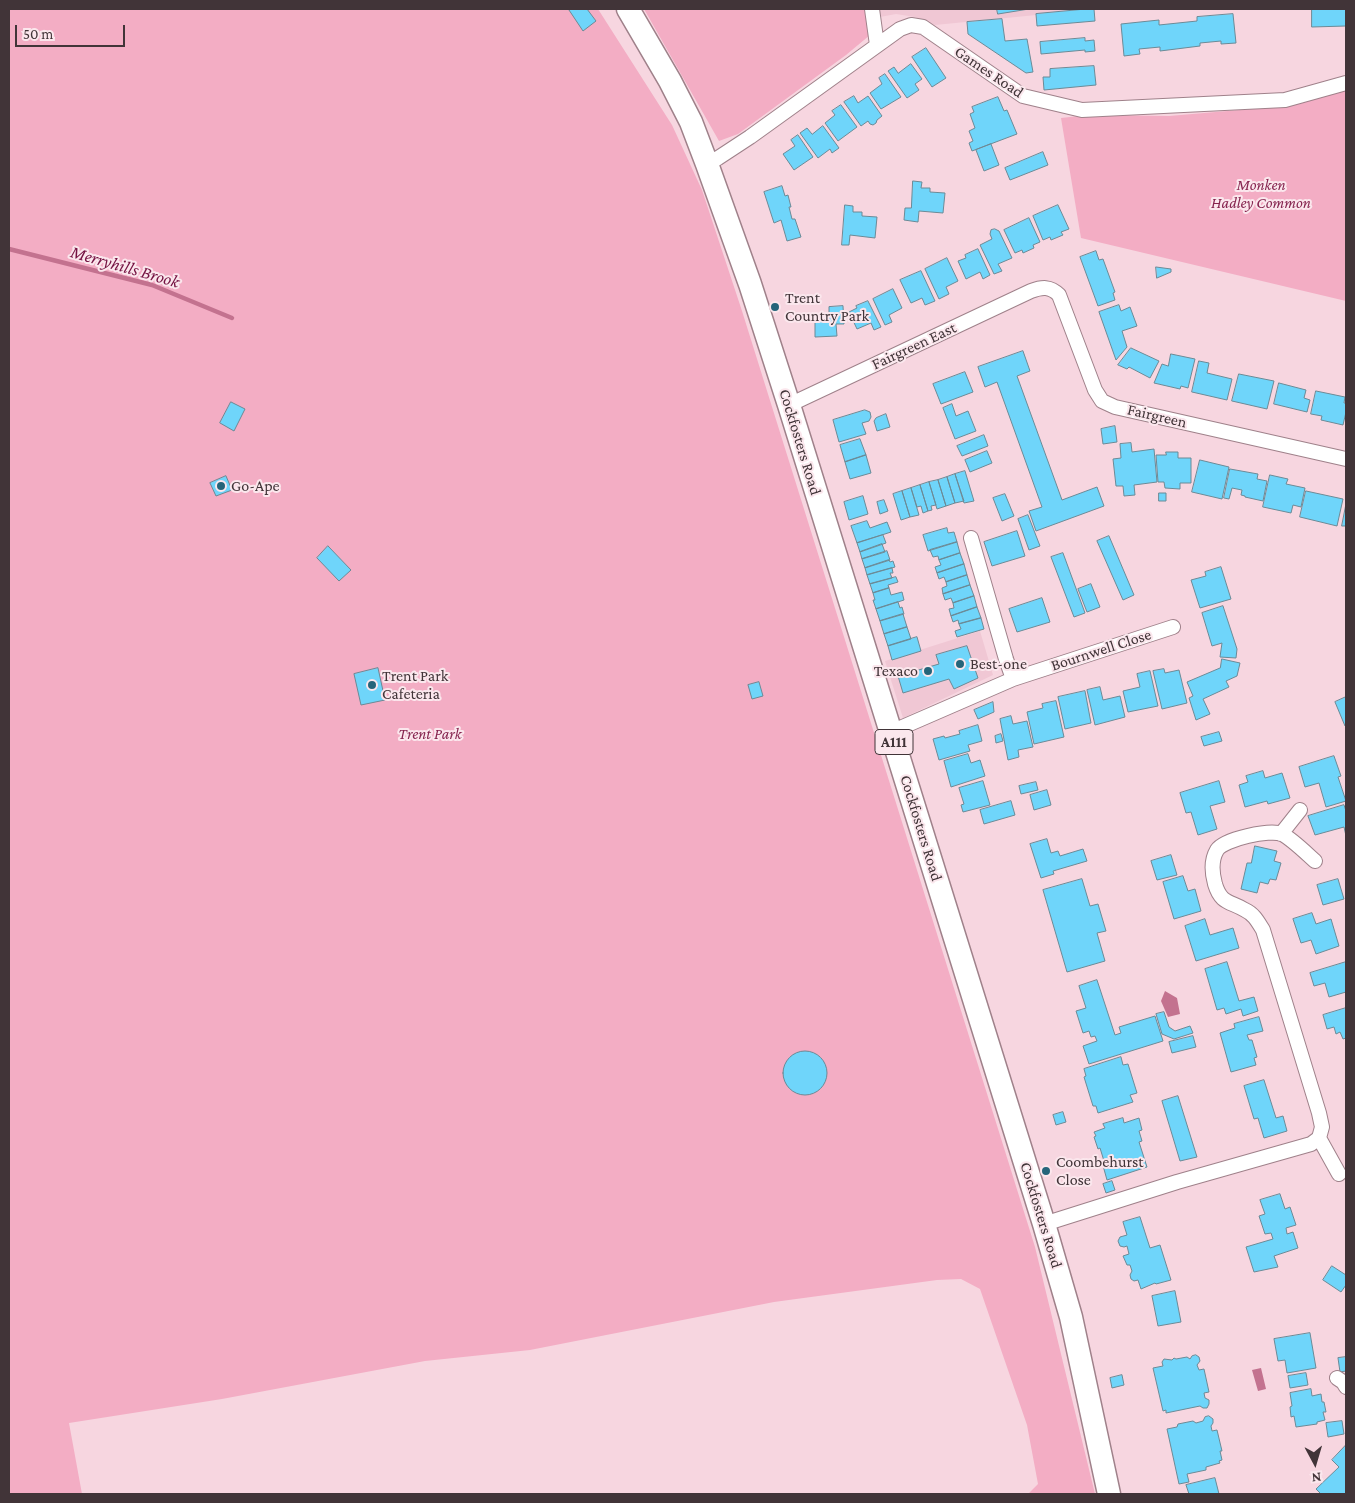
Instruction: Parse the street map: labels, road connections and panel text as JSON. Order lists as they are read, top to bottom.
{
  "streets": {
    "main road": ["Cockfosters Road", "A111"],
    "street": [
      "Games Road",
      "Fairgreen East",
      "Fairgreen",
      "Bournwell Close"
    ]
  },
  "crossings": [
    ["Games Road", "Cockfosters Road"],
    ["Fairgreen East", "Fairgreen"],
    ["Fairgreen East", "Cockfosters Road"],
    ["Cockfosters Road", "Bournwell Close"]
  ],
  "water": ["Merryhills Brook"],
  "parks": ["Monken Hadley Common", "Trent Park"],
  "places": [
    "Trent Country Park",
    "Go-Ape",
    "Best-one",
    "Texaco",
    "Trent Park Cafeteria",
    "Coombehurst Close"
  ],
  "scale_bar": "50 m",
  "north": "bottom"
}
